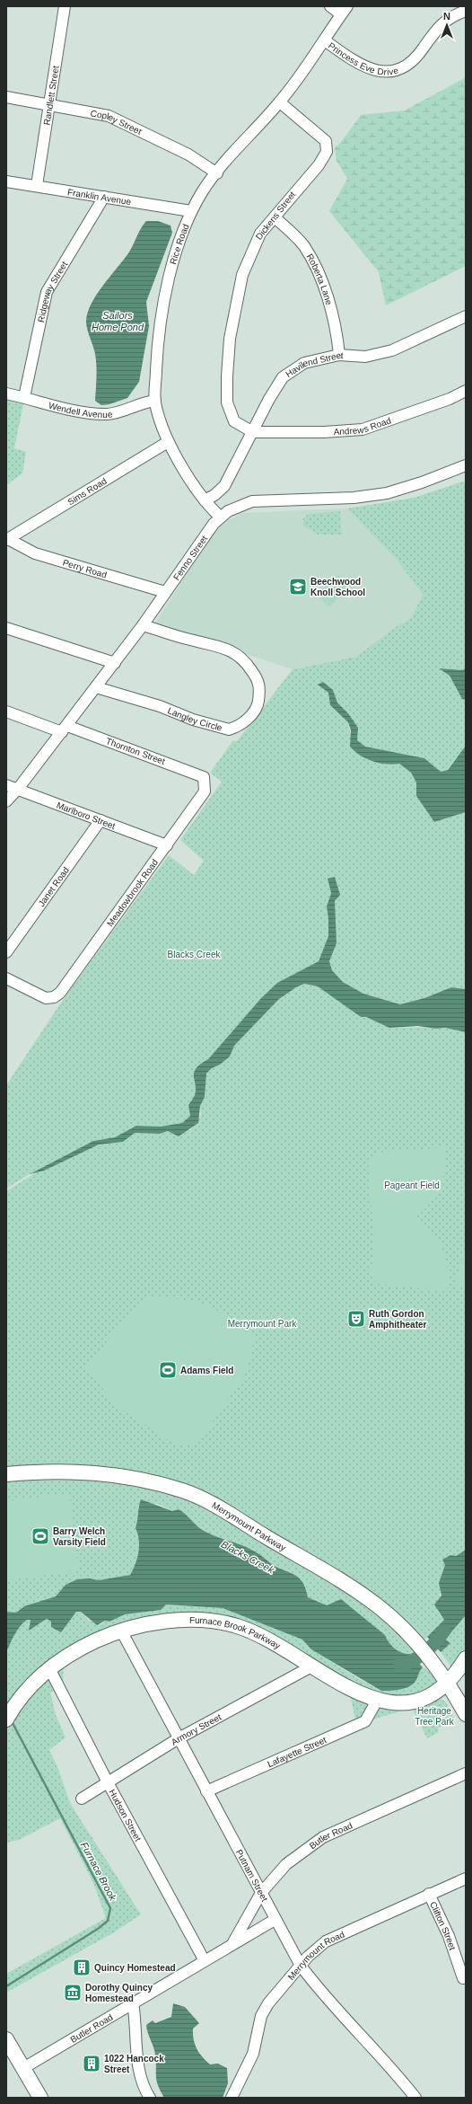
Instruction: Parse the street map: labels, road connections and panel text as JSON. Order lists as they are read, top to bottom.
{
  "streets": {
    "main road": ["Merrymount Parkway", "Furnace Brook Parkway"],
    "street": [
      "Princess Eve Drive",
      "Randlett Street",
      "Copley Street",
      "Franklin Avenue",
      "Dickens Street",
      "Rice Road",
      "Roberta Lane",
      "Ridgeway Street",
      "Havilend Street",
      "Wendell Avenue",
      "Andrews Road",
      "Sims Road",
      "Fenno Street",
      "Perry Road",
      "Langley Circle",
      "Thornton Street",
      "Marlboro Street",
      "Janet Road",
      "Meadowbrook Road",
      "Armory Street",
      "Lafayette Street",
      "Hudson Street",
      "Butler Road",
      "Putnam Street",
      "Clifton Street",
      "Merrymount Road"
    ]
  },
  "crossings": [
    ["Princess Eve Drive", "Rice Road"],
    ["Randlett Street", "Copley Street"],
    ["Randlett Street", "Franklin Avenue"],
    ["Copley Street", "Rice Road"],
    ["Franklin Avenue", "Rice Road"],
    ["Franklin Avenue", "Ridgeway Street"],
    ["Dickens Street", "Rice Road"],
    ["Dickens Street", "Roberta Lane"],
    ["Dickens Street", "Havilend Street"],
    ["Dickens Street", "Andrews Road"],
    ["Rice Road", "Havilend Street"],
    ["Rice Road", "Wendell Avenue"],
    ["Rice Road", "Sims Road"],
    ["Rice Road", "Fenno Street"],
    ["Roberta Lane", "Havilend Street"],
    ["Ridgeway Street", "Wendell Avenue"],
    ["Havilend Street", "Andrews Road"],
    ["Sims Road", "Perry Road"],
    ["Fenno Street", "Perry Road"],
    ["Fenno Street", "Langley Circle"],
    ["Fenno Street", "Thornton Street"],
    ["Fenno Street", "Marlboro Street"],
    ["Thornton Street", "Meadowbrook Road"],
    ["Marlboro Street", "Janet Road"],
    ["Marlboro Street", "Meadowbrook Road"],
    ["Merrymount Parkway", "Furnace Brook Parkway"],
    ["Furnace Brook Parkway", "Armory Street"],
    ["Furnace Brook Parkway", "Lafayette Street"],
    ["Furnace Brook Parkway", "Hudson Street"],
    ["Furnace Brook Parkway", "Putnam Street"],
    ["Armory Street", "Hudson Street"],
    ["Armory Street", "Putnam Street"],
    ["Lafayette Street", "Putnam Street"],
    ["Hudson Street", "Butler Road"],
    ["Butler Road", "Putnam Street"],
    ["Putnam Street", "Merrymount Road"],
    ["Clifton Street", "Merrymount Road"]
  ],
  "water": ["Sailors Home Pond", "Blacks Creek", "Furnace Brook"],
  "parks": [
    "Blacks Creek",
    "Pageant Field",
    "Merrymount Park",
    "Heritage Tree Park"
  ],
  "places": {
    "school or university": ["Beechwood Knoll School"],
    "theatre": ["Ruth Gordon Amphitheater"],
    "sports": ["Adams Field", "Barry Welch Varsity Field"],
    "building": ["Quincy Homestead", "1022 Hancock Street"],
    "museum": ["Dorothy Quincy Homestead"]
  },
  "north": "top"
}
